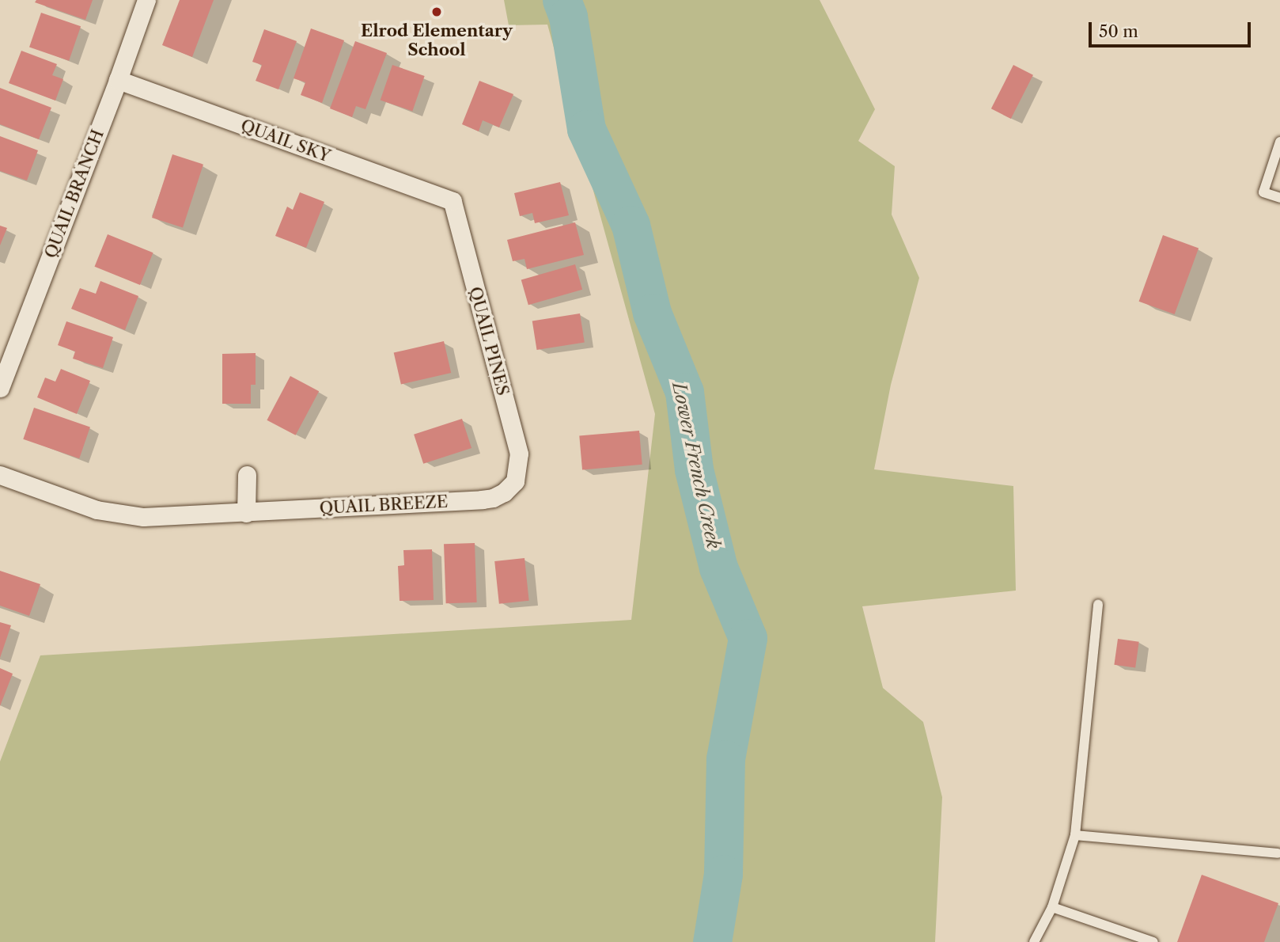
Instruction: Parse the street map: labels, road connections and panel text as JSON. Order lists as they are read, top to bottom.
{
  "streets": {
    "street": [
      "QUAIL SKY",
      "QUAIL BRANCH",
      "QUAIL PINES",
      "QUAIL BREEZE"
    ]
  },
  "crossings": [
    ["QUAIL SKY", "QUAIL BRANCH"],
    ["QUAIL SKY", "QUAIL PINES"],
    ["QUAIL PINES", "QUAIL BREEZE"]
  ],
  "water": ["Lower French Creek"],
  "places": ["Elrod Elementary School"],
  "scale_bar": "50 m"
}
